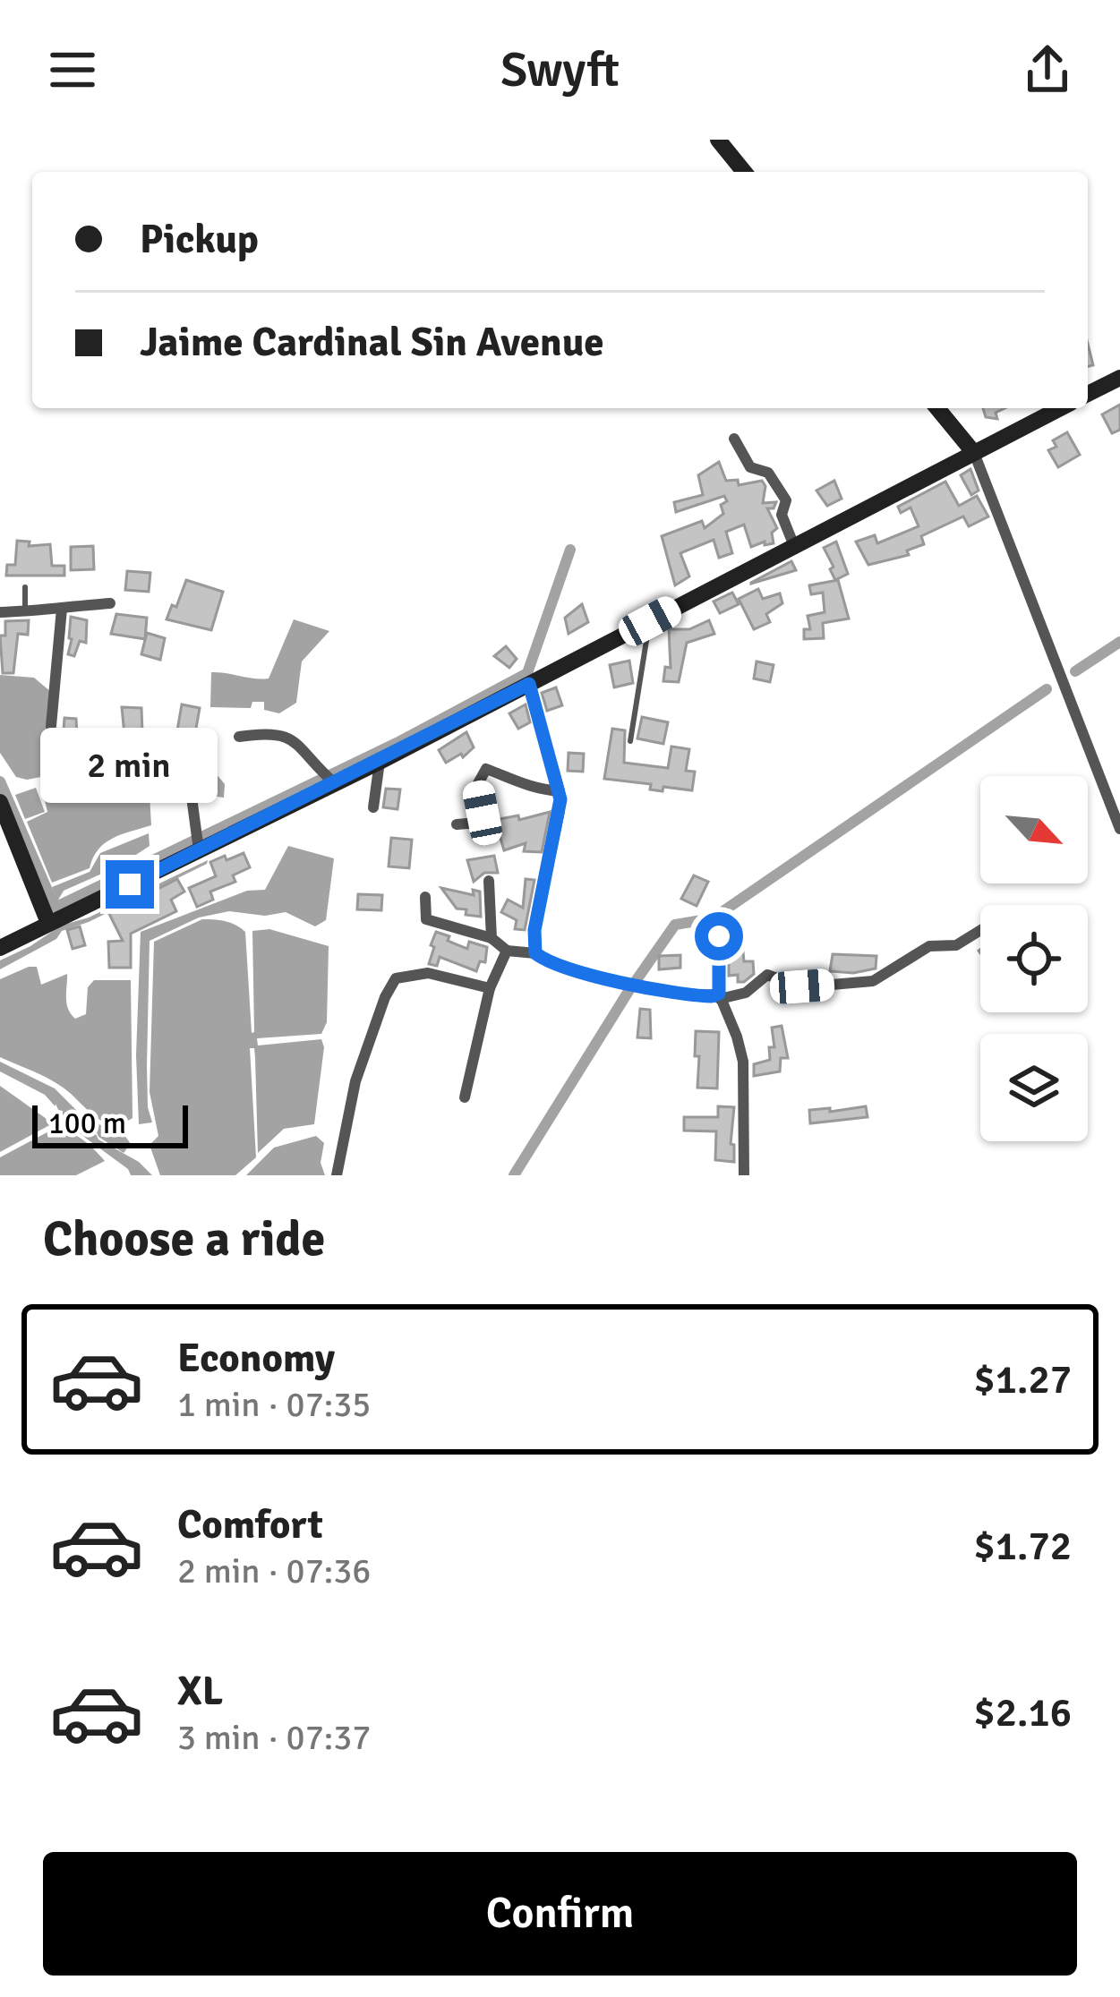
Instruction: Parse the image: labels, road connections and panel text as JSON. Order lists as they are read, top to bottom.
{
  "scale_bar": "100 m",
  "north": "bottom right",
  "page": {
    "header": "Swyft",
    "banner": ["Pickup", "Jaime Cardinal Sin Avenue"],
    "bubble": "2 min",
    "scale": "100 m",
    "heading": "Choose a ride",
    "list": [
      {
        "name": "Economy",
        "note": "1 min · 07:35",
        "value": "$1.27"
      },
      {
        "name": "Comfort",
        "note": "2 min · 07:36",
        "value": "$1.72"
      },
      {
        "name": "XL",
        "note": "3 min · 07:37",
        "value": "$2.16"
      }
    ],
    "buttons": "Confirm"
  }
}
